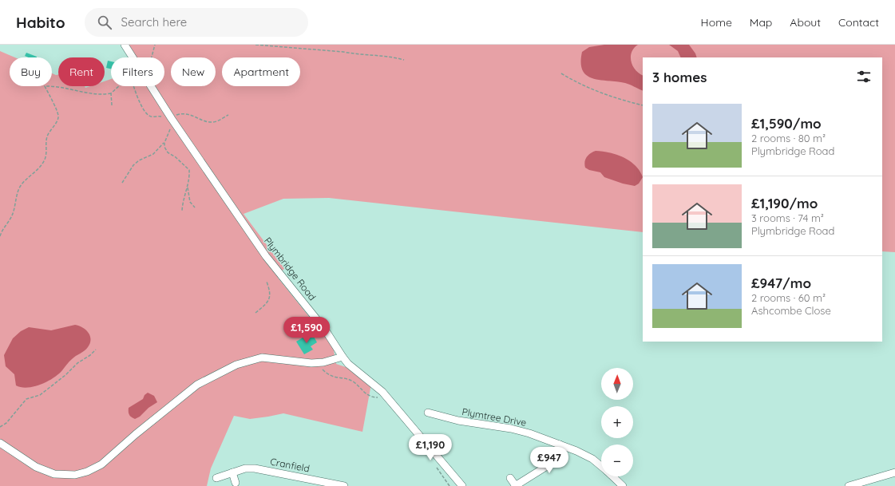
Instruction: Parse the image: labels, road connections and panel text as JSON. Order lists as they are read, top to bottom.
{
  "streets": {
    "street": ["Plymbridge Road", "Plymtree Drive", "Cranfield"]
  },
  "north": "top",
  "page": {
    "header": "Habito",
    "search": "Search here",
    "nav": [
      "Home",
      "Map",
      "About",
      "Contact"
    ],
    "chip": [
      "Buy",
      "Rent",
      "Filters",
      "New",
      "Apartment"
    ],
    "heading": "3 homes",
    "list": [
      {
        "name": "£1,590/mo",
        "note": "2 rooms · 80 m² · Plymbridge Road"
      },
      {
        "name": "£1,190/mo",
        "note": "3 rooms · 74 m² · Plymbridge Road"
      },
      {
        "name": "£947/mo",
        "note": "2 rooms · 60 m² · Ashcombe Close"
      }
    ],
    "price": ["£1,590", "£1,190", "£947"],
    "map_buttons": ["+", "−"]
  }
}
